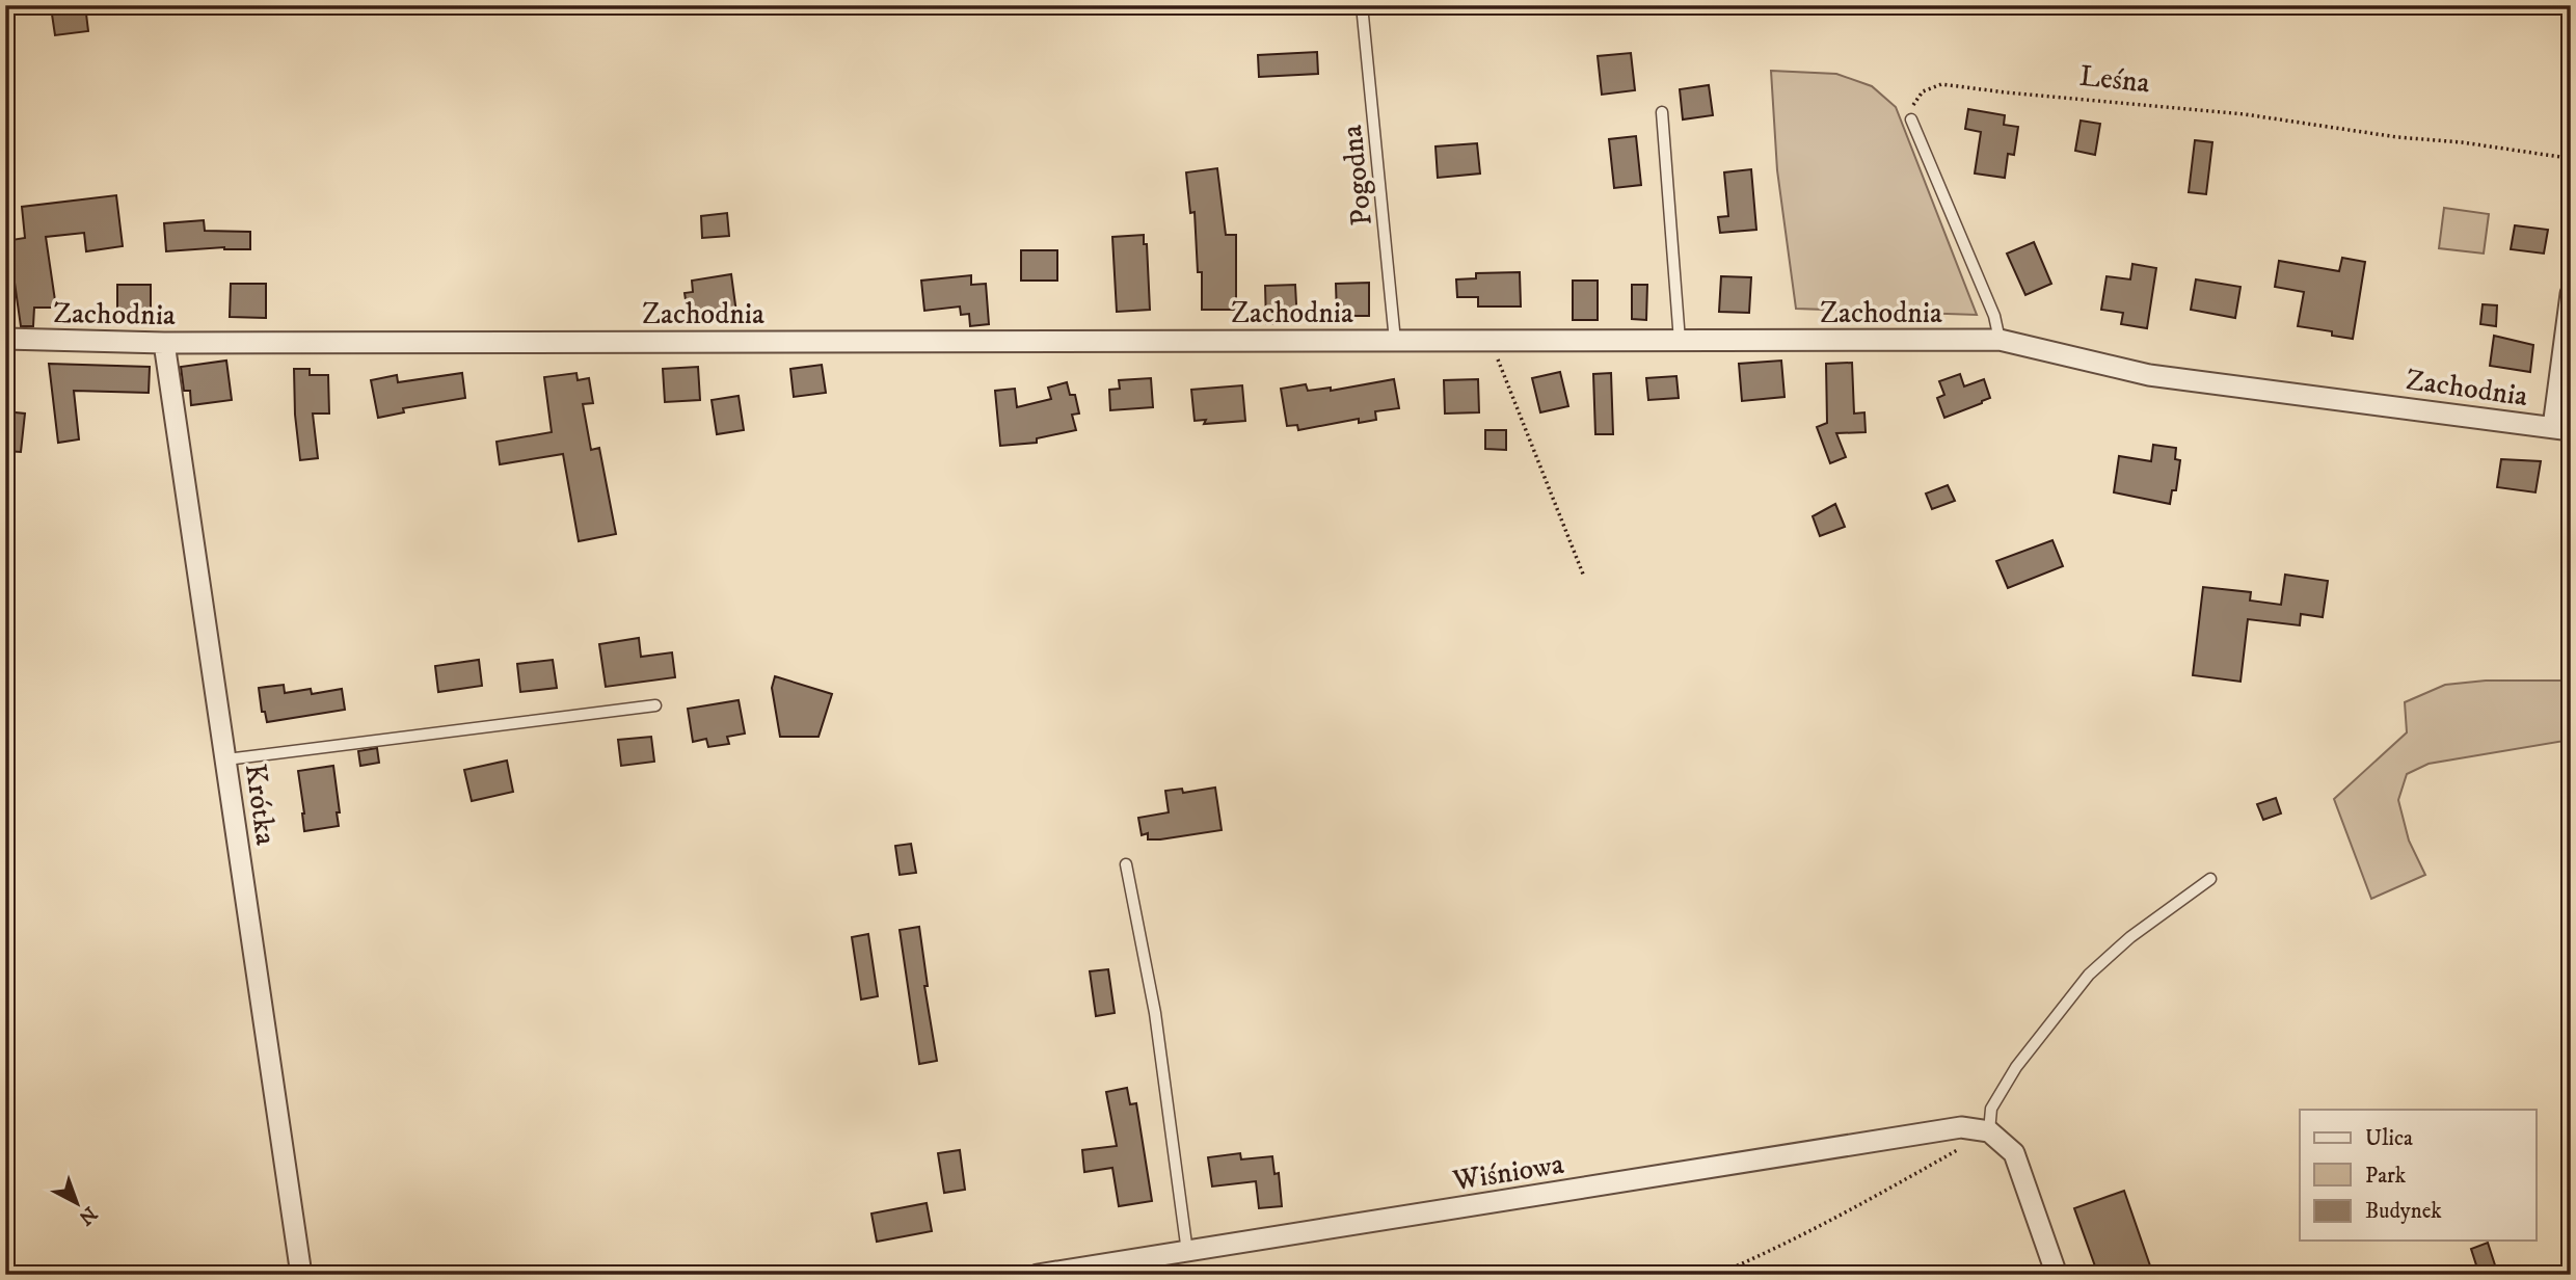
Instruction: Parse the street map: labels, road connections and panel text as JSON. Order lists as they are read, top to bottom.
{
  "streets": {
    "street": ["Zachodnia", "Krótka", "Wiśniowa"],
    "lane": ["Pogodna"],
    "path": ["Leśna"]
  },
  "crossings": [
    ["Pogodna", "Zachodnia"],
    ["Zachodnia", "Krótka"]
  ],
  "legend": ["Ulica", "Park", "Budynek"],
  "north": "bottom right"
}
